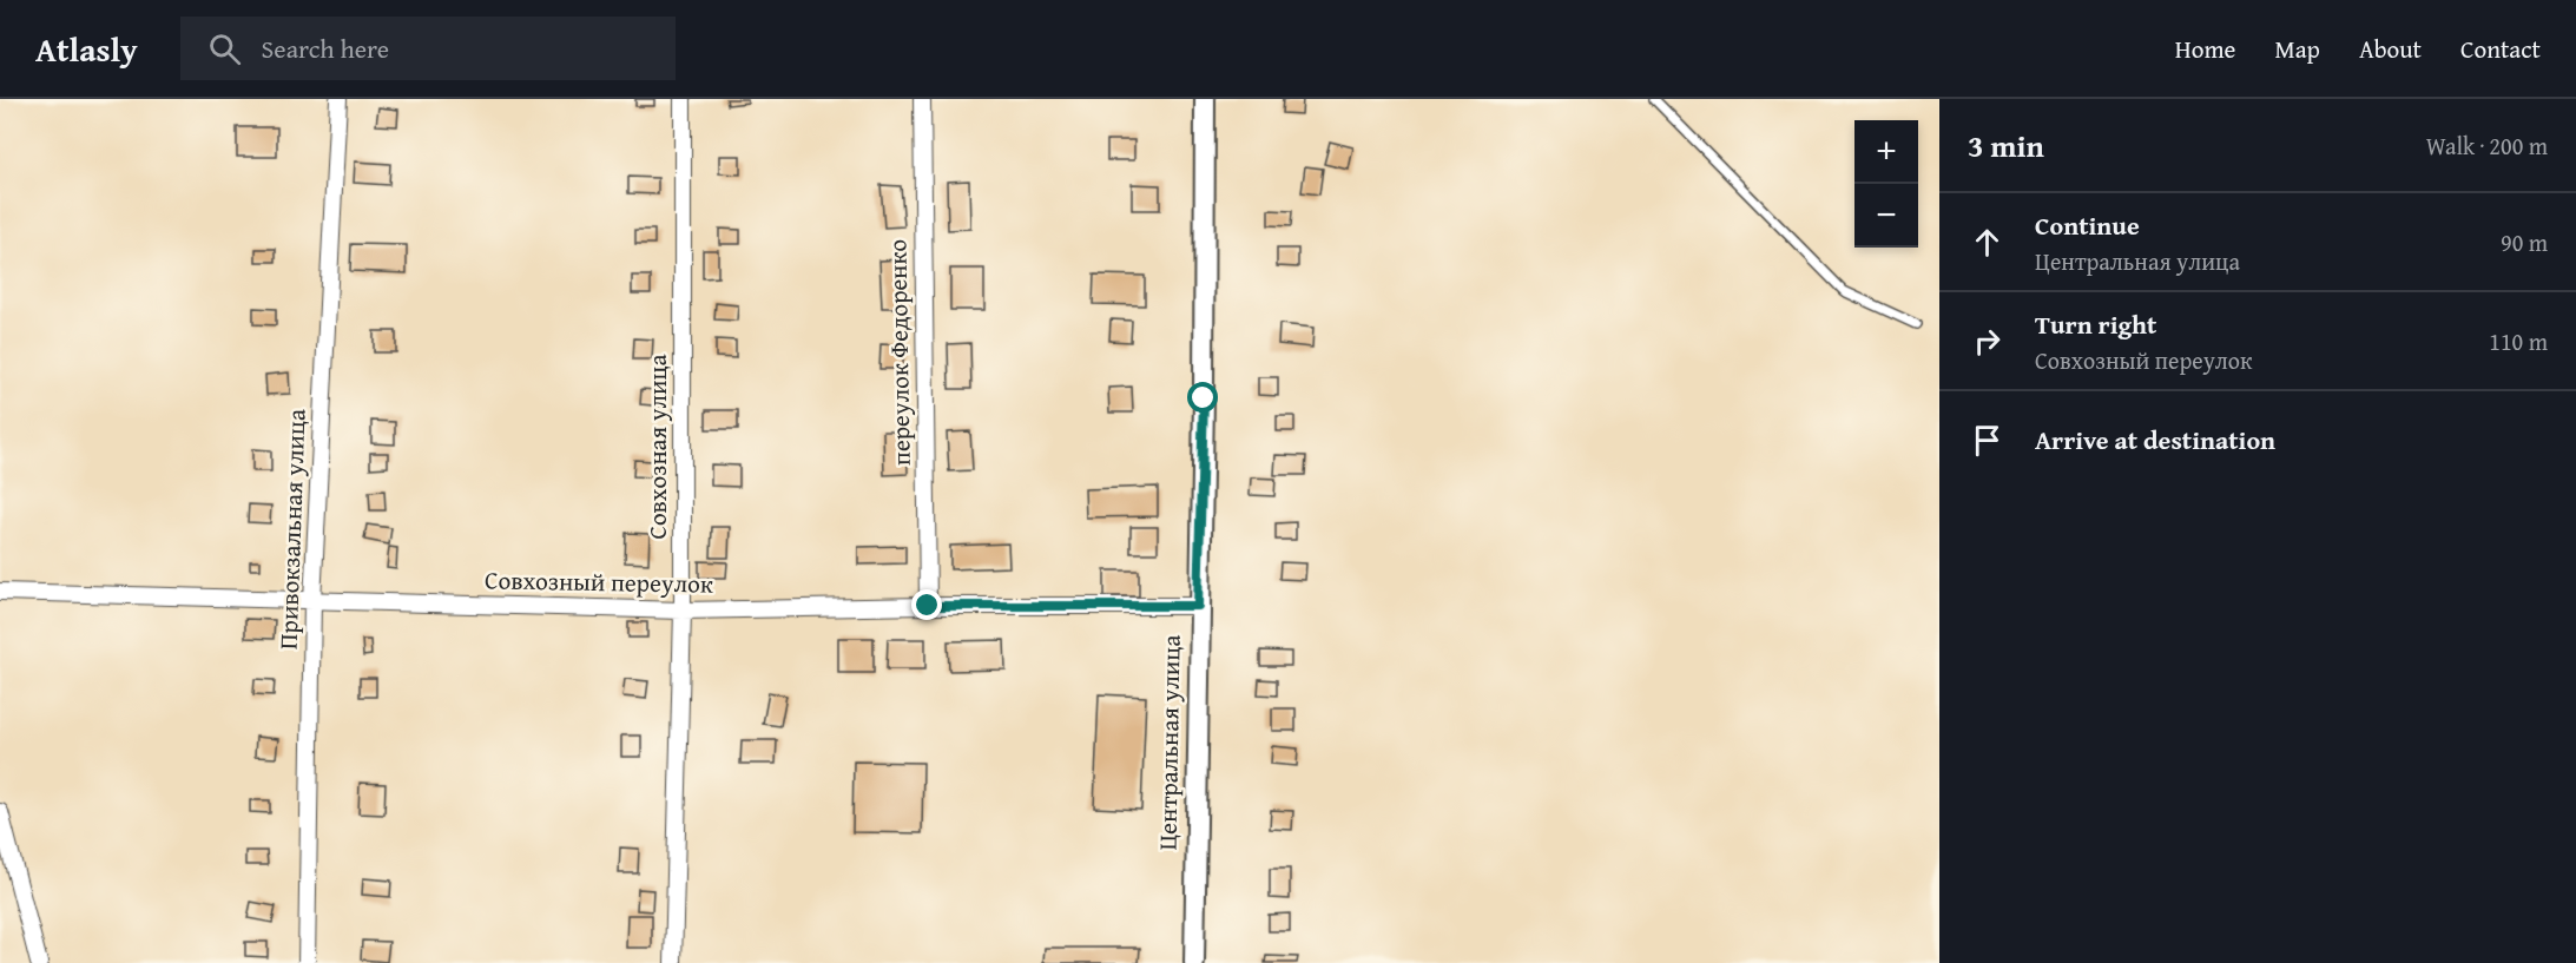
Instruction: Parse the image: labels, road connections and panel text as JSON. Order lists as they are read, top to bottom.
{
  "streets": {
    "street": [
      "переулок Федоренко",
      "Совхозная улица",
      "Привокзальная улица",
      "Совхозный переулок",
      "Центральная улица"
    ]
  },
  "crossings": [
    ["переулок Федоренко", "Совхозный переулок"],
    ["Совхозная улица", "Совхозный переулок"],
    ["Привокзальная улица", "Совхозный переулок"],
    ["Совхозный переулок", "Центральная улица"]
  ],
  "page": {
    "header": "Atlasly",
    "search": "Search here",
    "nav": [
      "Home",
      "Map",
      "About",
      "Contact"
    ],
    "heading": ["3 min", "Walk · 200 m"],
    "map_buttons": ["+", "−"],
    "list": [
      ["Continue", "Центральная улица", "90 m"],
      ["Turn right", "Совхозный переулок", "110 m"],
      "Arrive at destination"
    ]
  }
}
